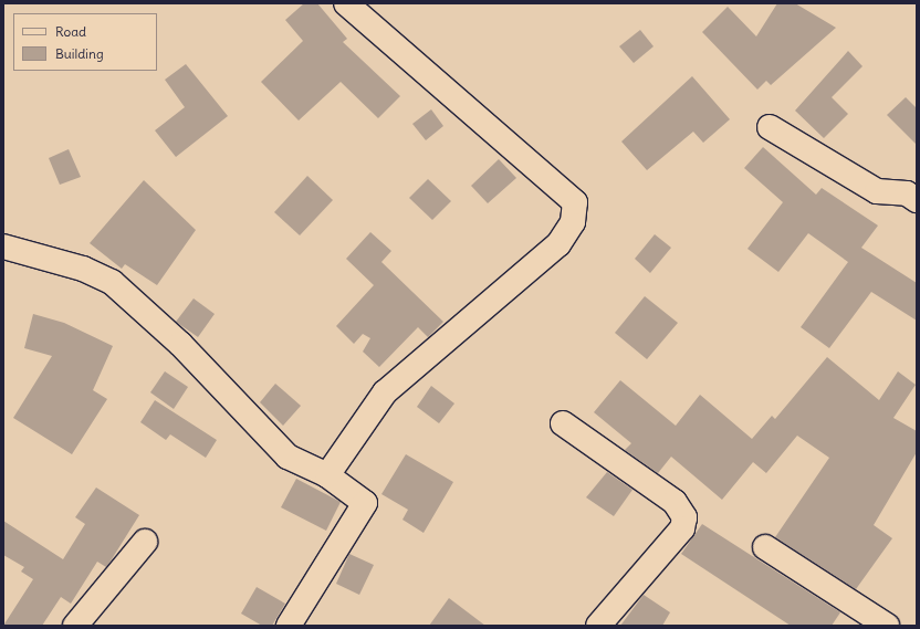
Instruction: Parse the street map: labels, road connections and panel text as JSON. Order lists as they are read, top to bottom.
{
  "legend": ["Road", "Building"]
}
